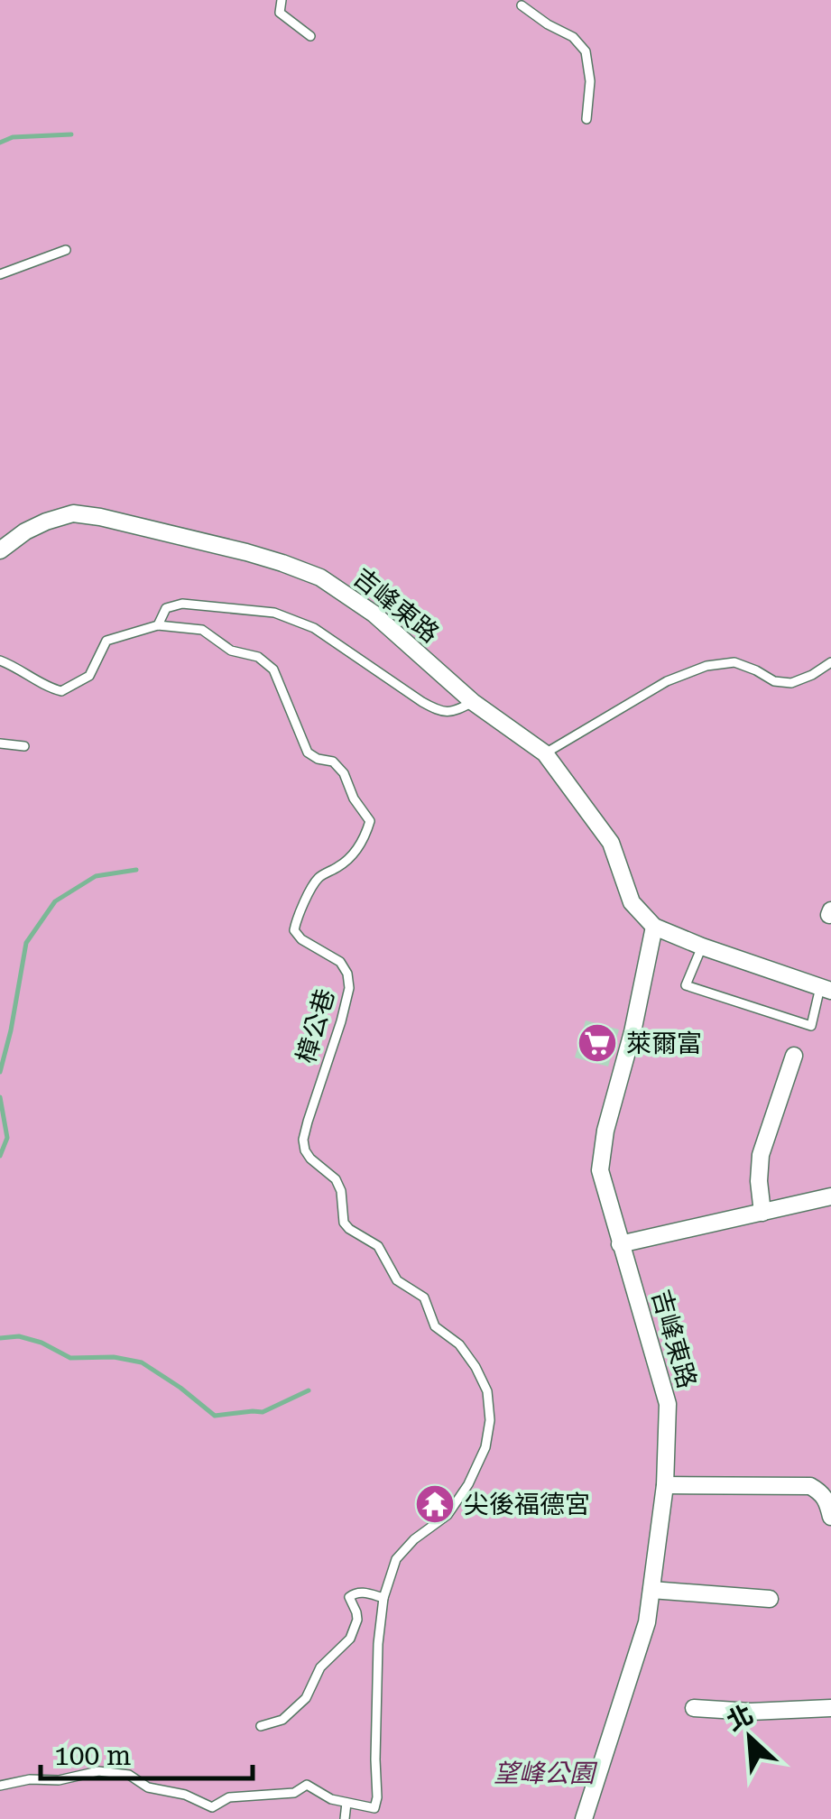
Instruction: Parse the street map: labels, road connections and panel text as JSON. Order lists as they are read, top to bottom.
{
  "streets": {
    "street": ["吉峰東路"],
    "lane": ["樟公巷"]
  },
  "parks": ["望峰公園"],
  "places": {
    "supermarket": ["萊爾富"],
    "temple": ["尖後福德宮"]
  },
  "scale_bar": "100 m",
  "north": "top left"
}
